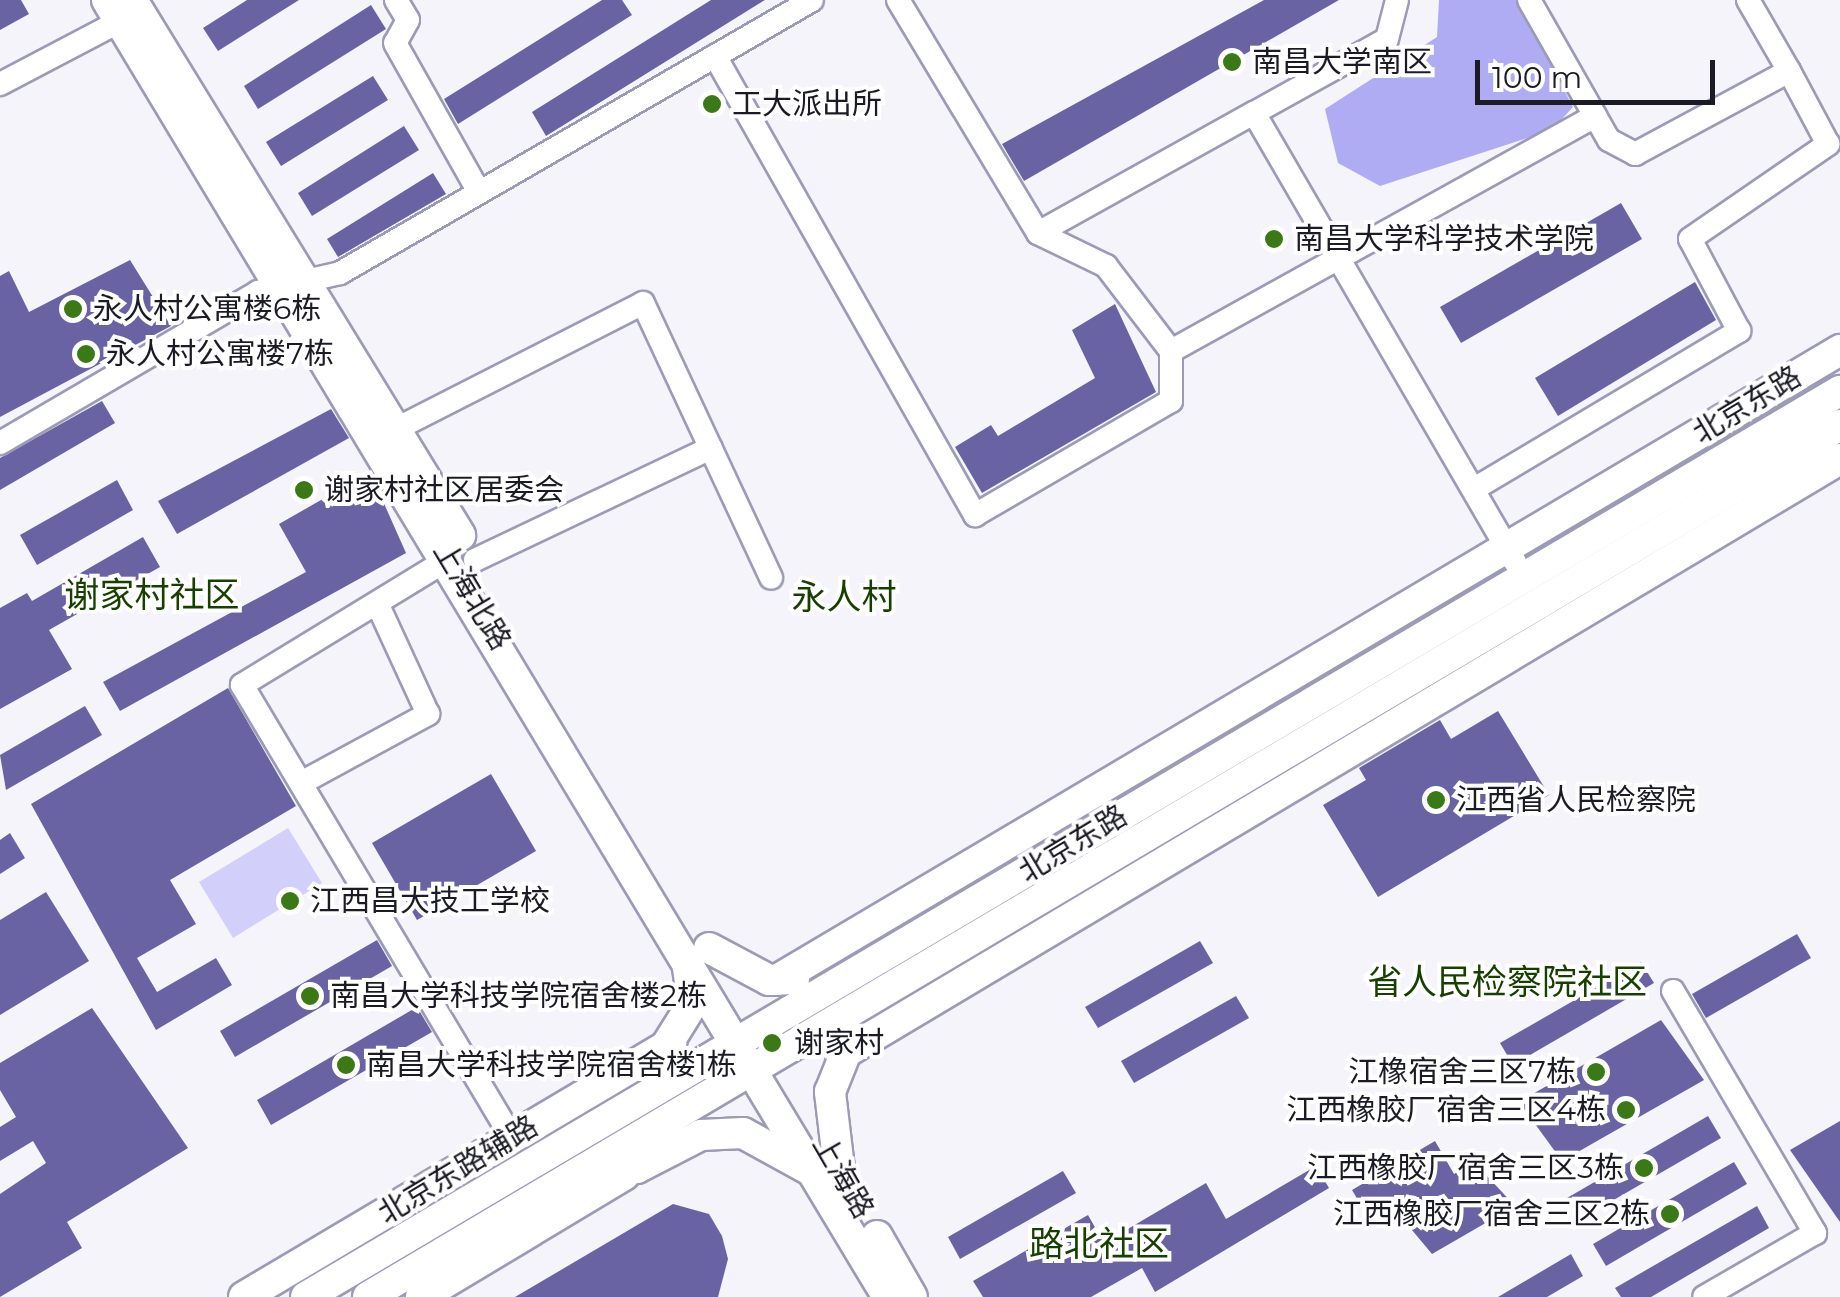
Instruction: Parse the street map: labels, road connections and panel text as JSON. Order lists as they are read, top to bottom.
{
  "streets": {
    "main road": [
      "北京东路",
      "上海北路",
      "北京东路辅路",
      "上海路"
    ]
  },
  "crossings": [
    ["北京东路", "上海北路"],
    ["北京东路", "上海路"],
    ["上海北路", "上海路"]
  ],
  "districts": [
    "谢家村社区",
    "永人村",
    "省人民检察院社区",
    "路北社区"
  ],
  "places": [
    "南昌大学南区",
    "工大派出所",
    "南昌大学科学技术学院",
    "永人村公寓楼6栋",
    "永人村公寓楼7栋",
    "谢家村社区居委会",
    "江西省人民检察院",
    "江西昌大技工学校",
    "南昌大学科技学院宿舍楼2栋",
    "谢家村",
    "南昌大学科技学院宿舍楼1栋",
    "江橡宿舍三区7栋",
    "江西橡胶厂宿舍三区4栋",
    "江西橡胶厂宿舍三区3栋",
    "江西橡胶厂宿舍三区2栋"
  ],
  "scale_bar": "100 m"
}
